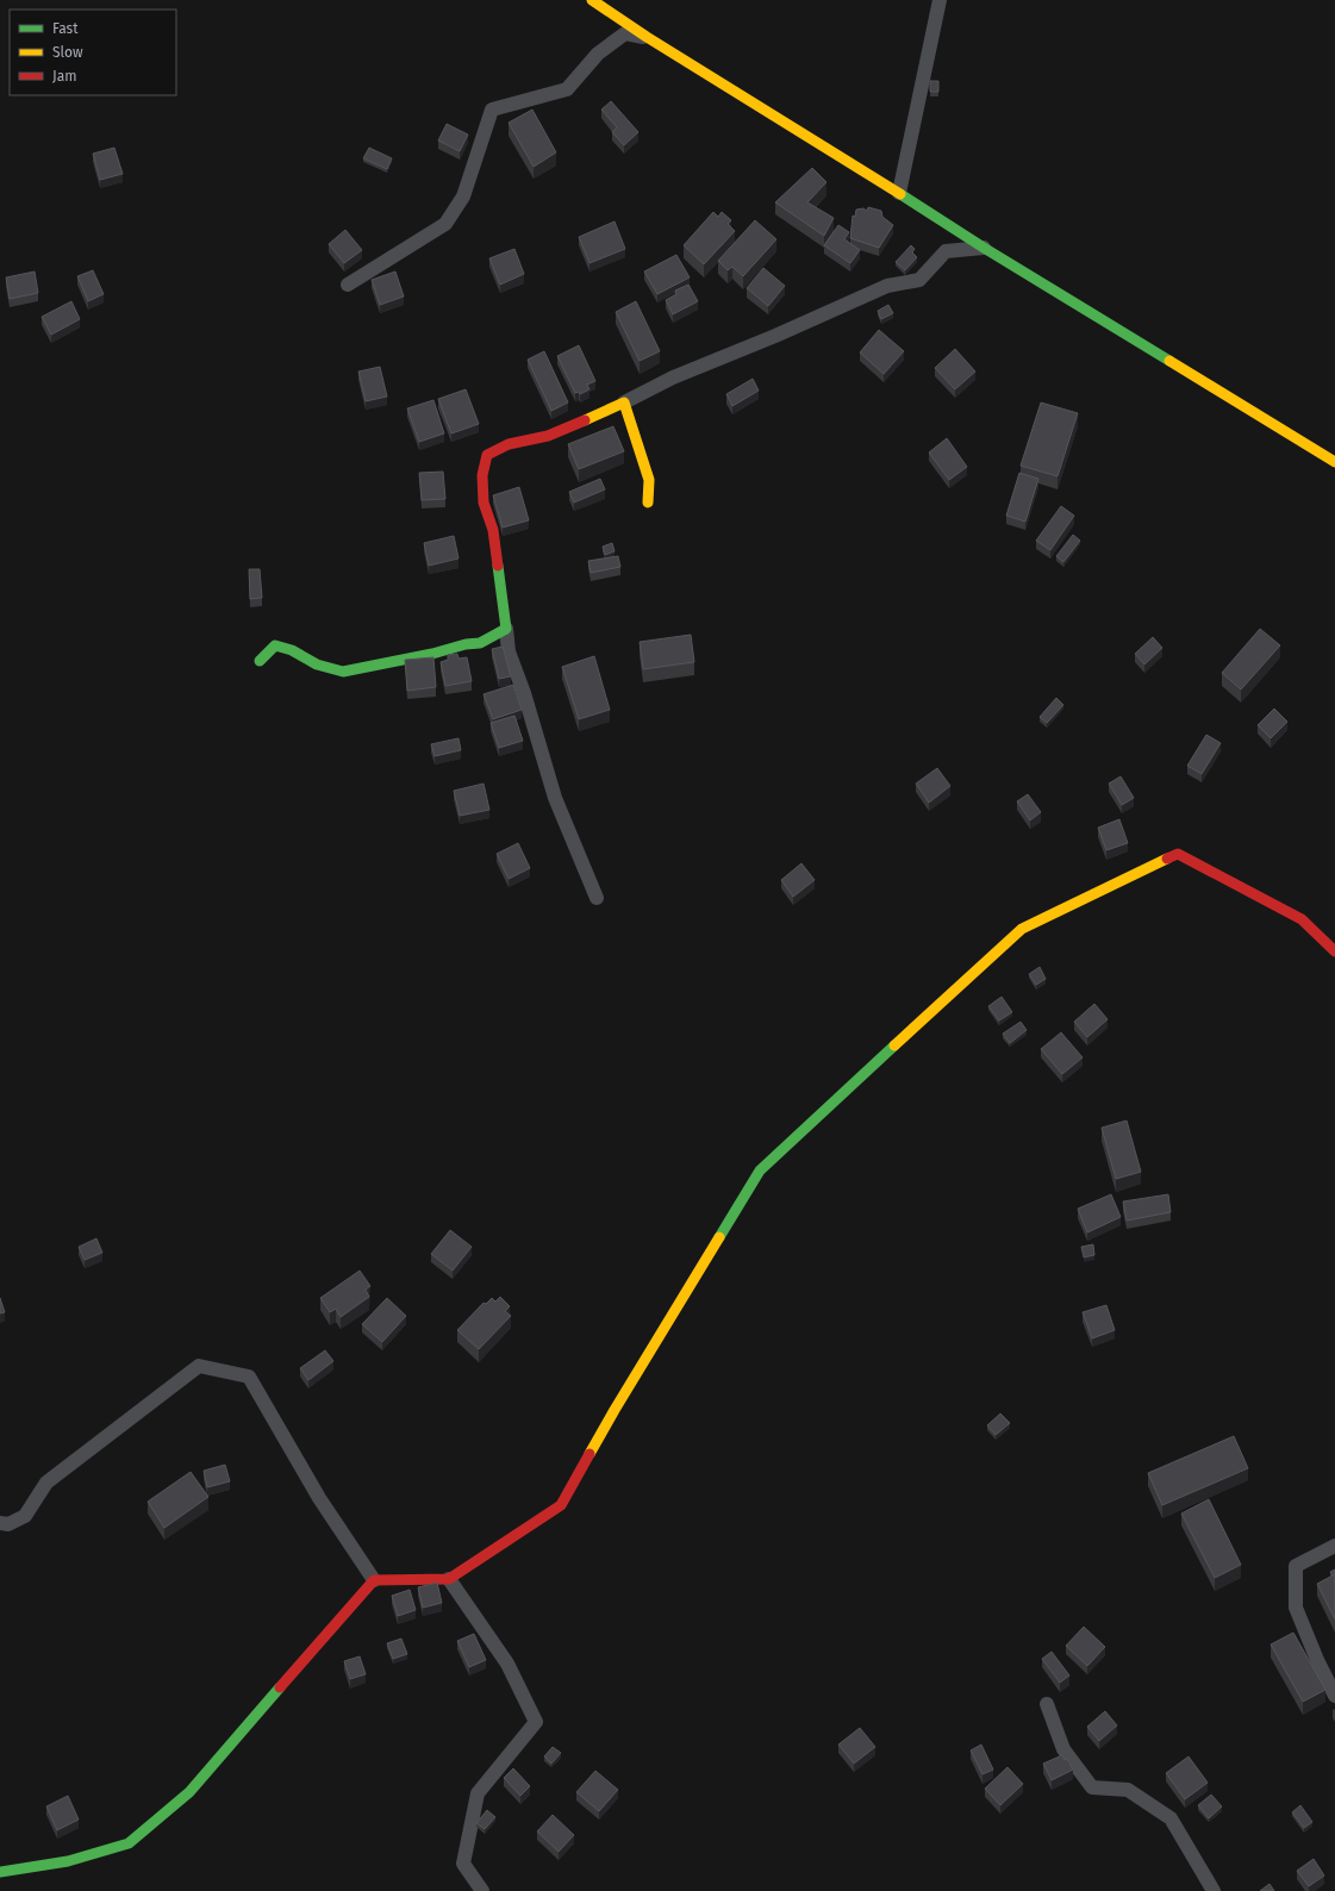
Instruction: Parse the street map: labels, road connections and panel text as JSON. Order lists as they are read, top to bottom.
{
  "legend": ["Fast", "Slow", "Jam"]
}
